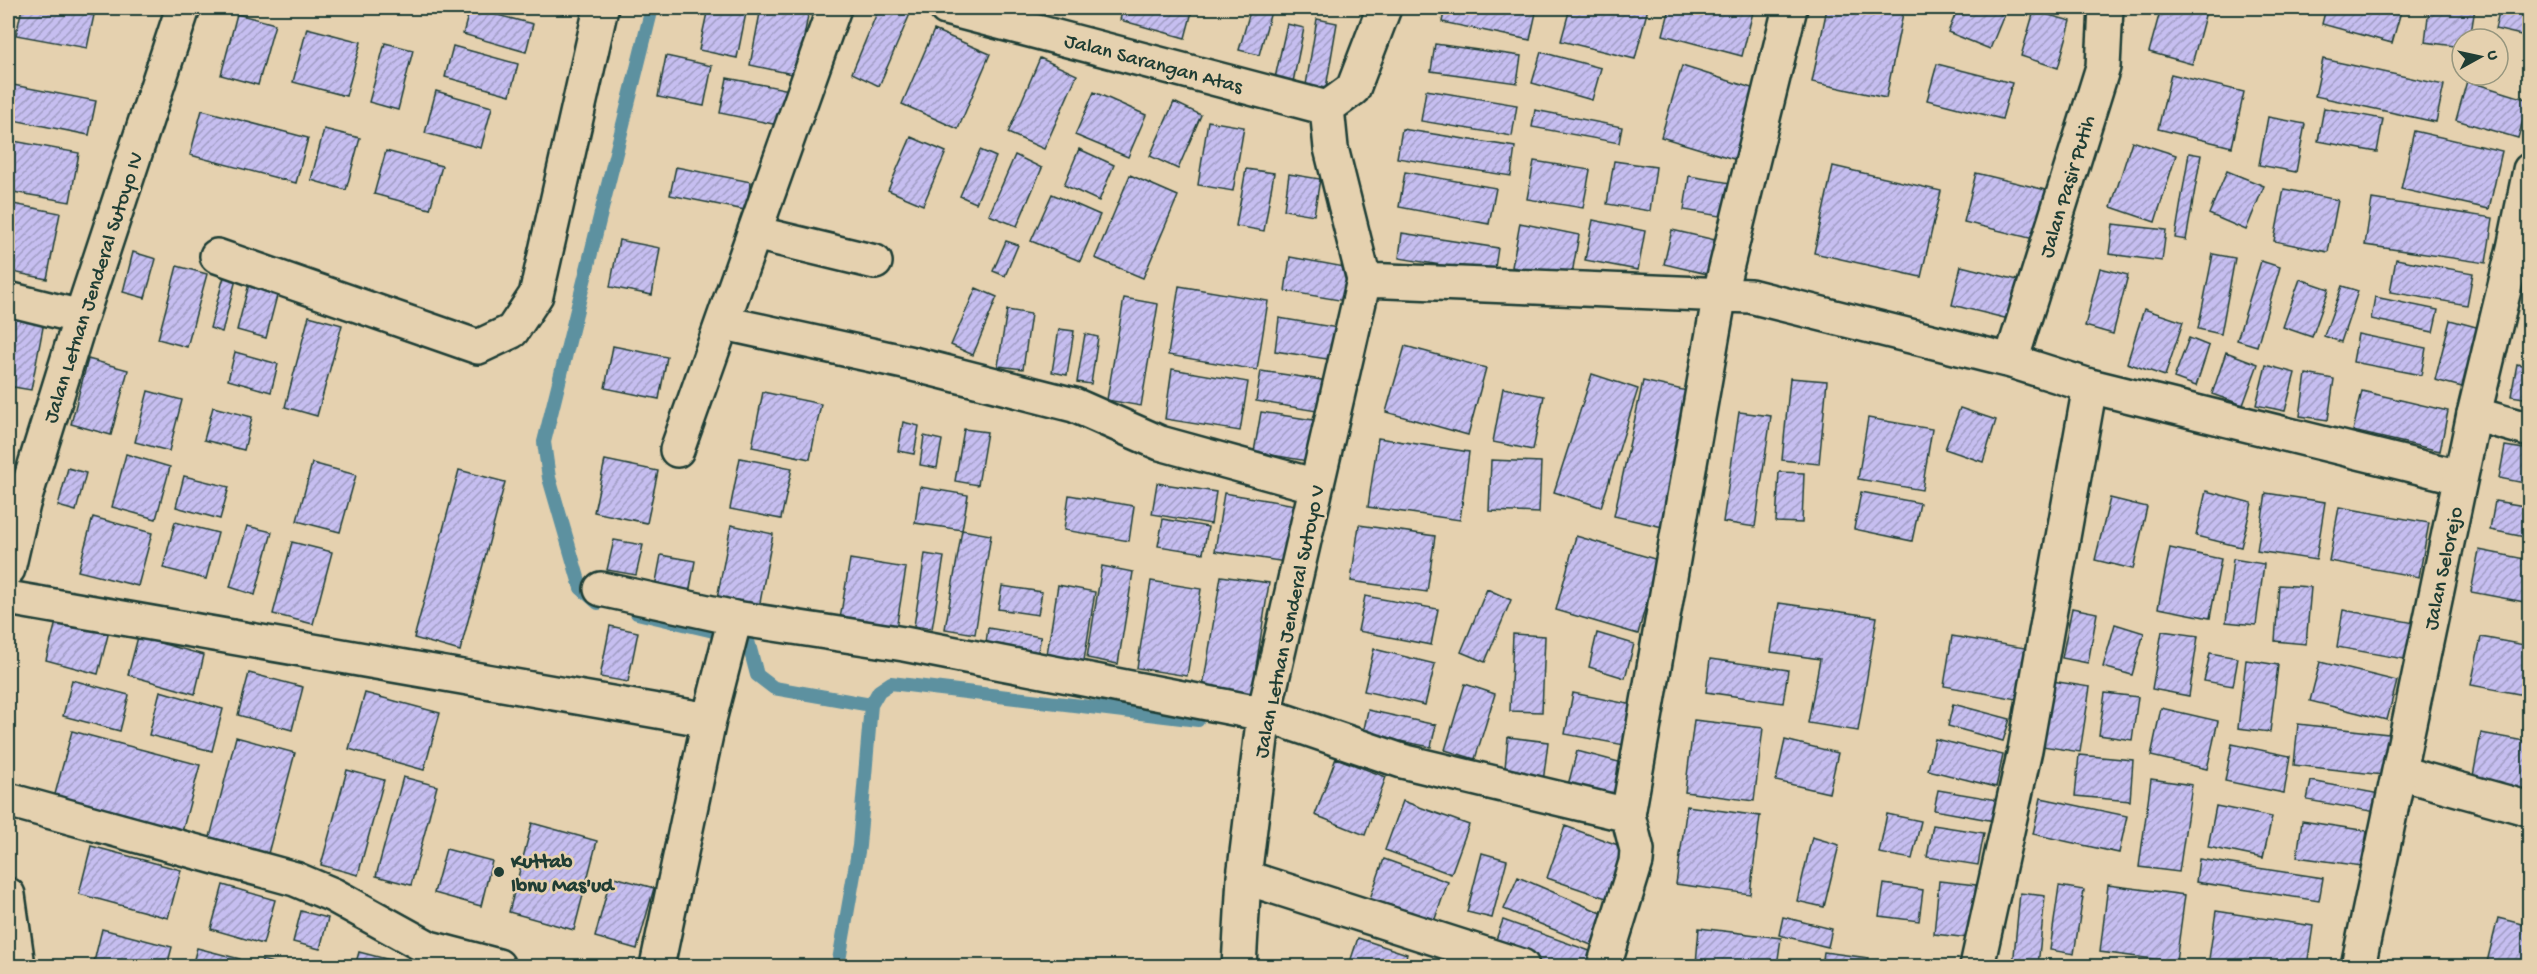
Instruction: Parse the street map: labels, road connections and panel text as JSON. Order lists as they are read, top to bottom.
{
  "streets": {
    "street": [
      "Jalan Sarangan Atas",
      "Jalan Pasir Putih",
      "Jalan Letnan Jenderal Sutoyo IV",
      "Jalan Selorejo",
      "Jalan Letnan Jenderal Sutoyo V"
    ]
  },
  "places": ["Kuttab Ibnu Mas'ud"],
  "north": "right"
}
